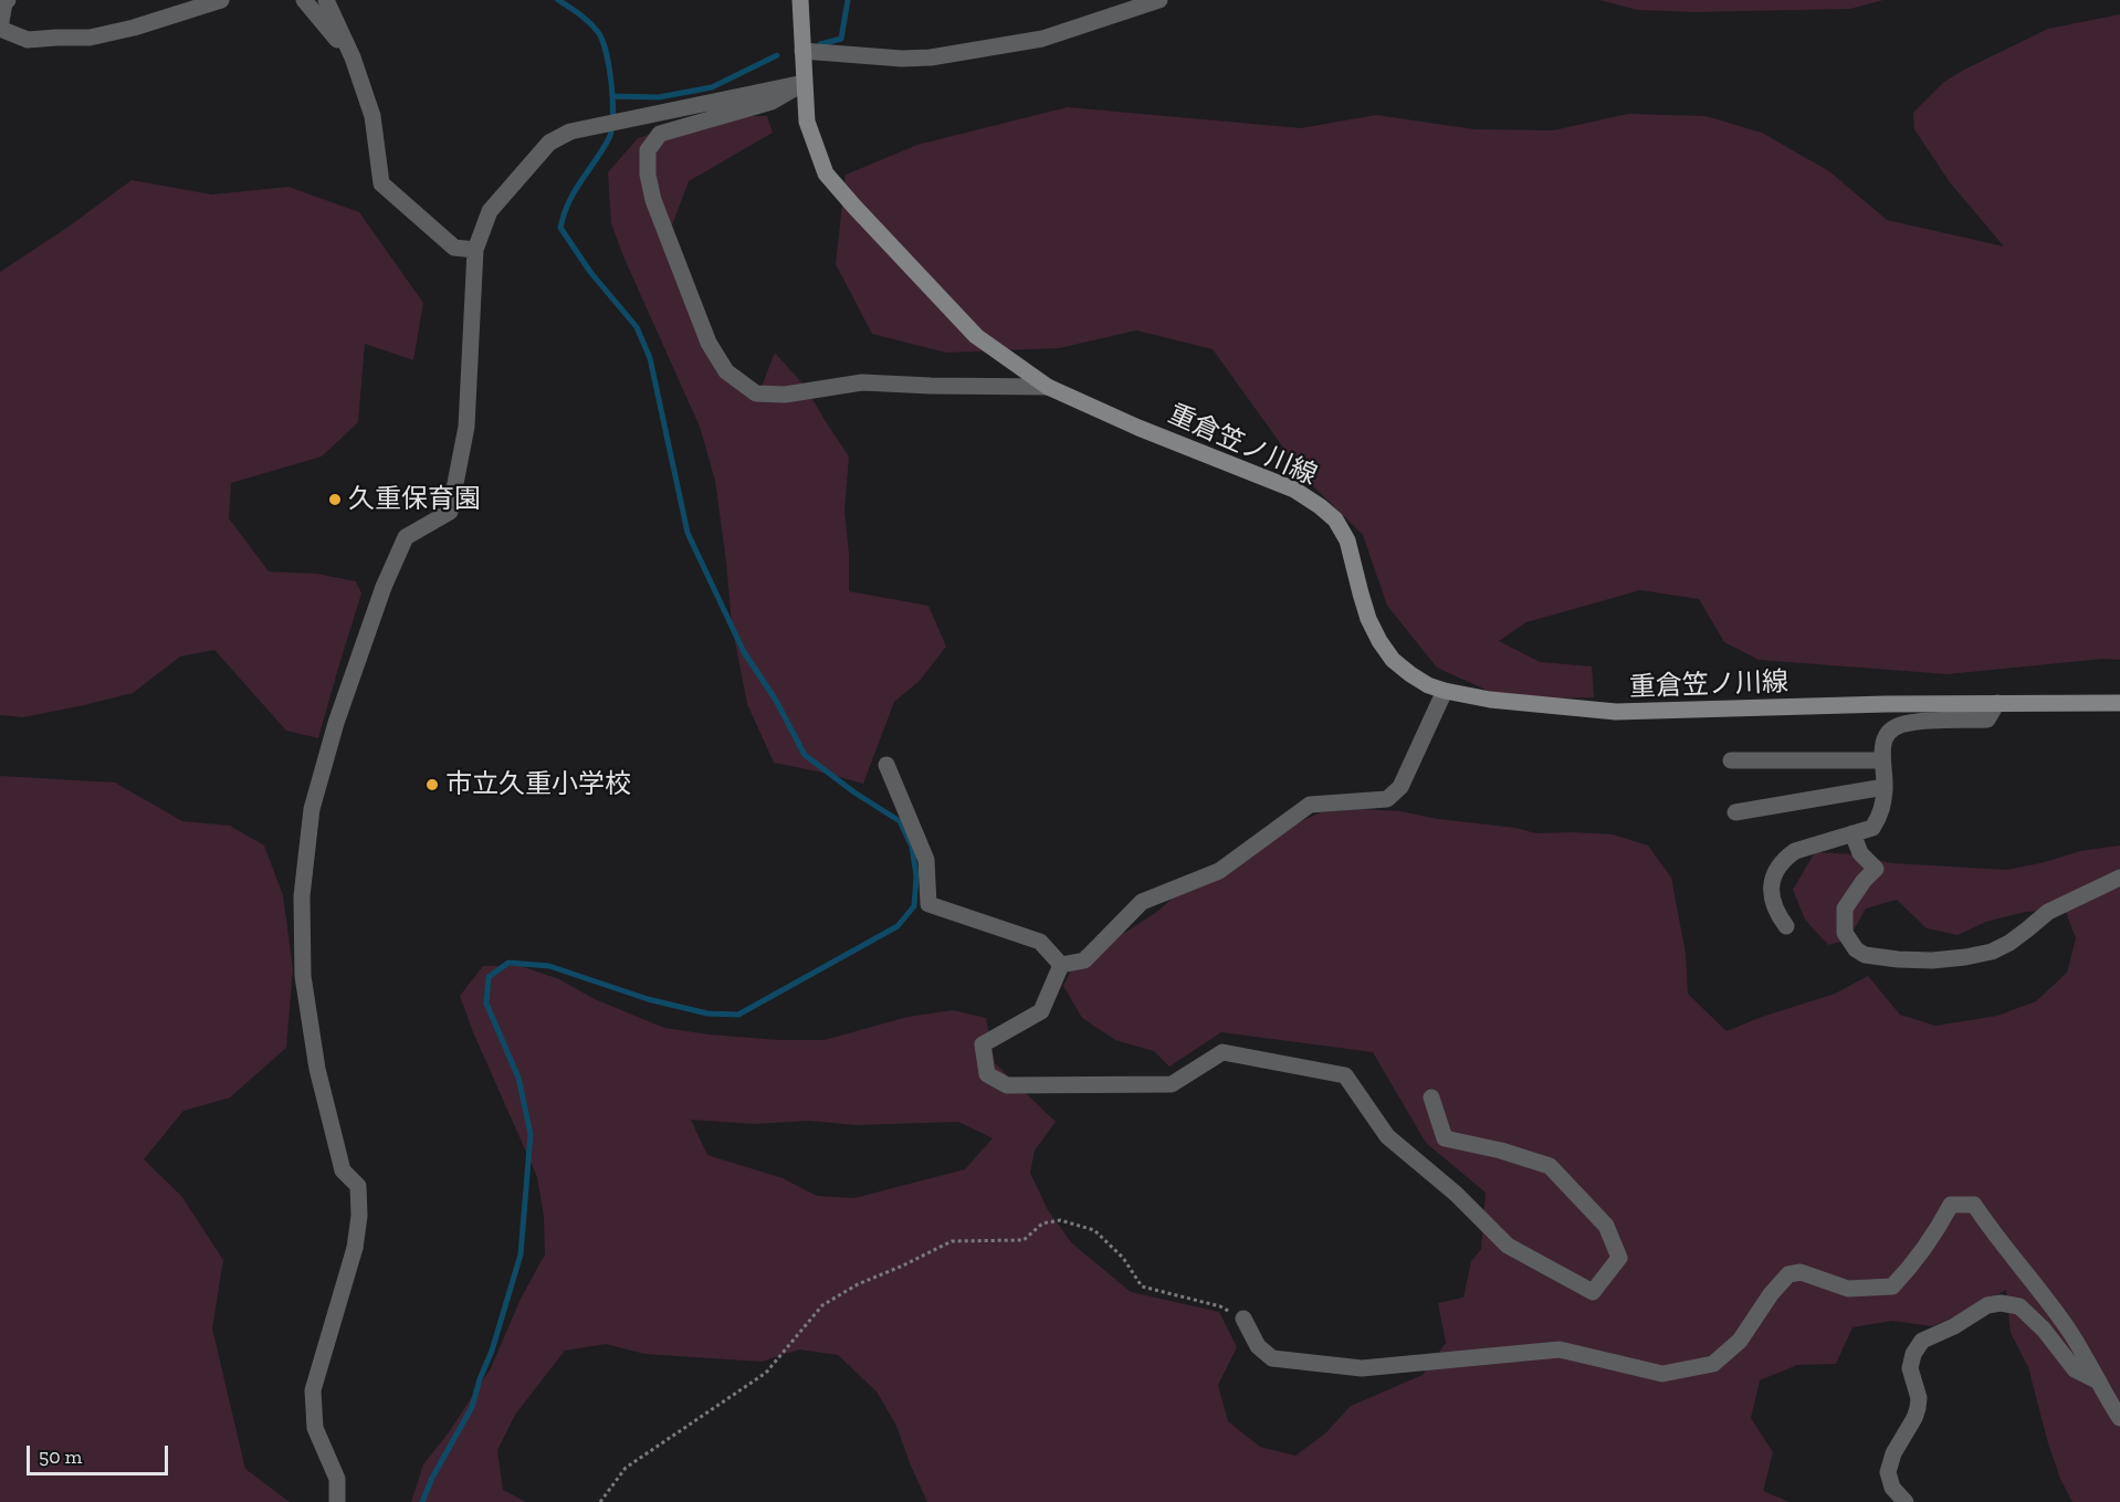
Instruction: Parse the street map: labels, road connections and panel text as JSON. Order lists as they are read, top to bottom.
{
  "streets": {
    "main road": ["重倉笠ノ川線"]
  },
  "places": ["久重保育園", "市立久重小学校"],
  "scale_bar": "50 m"
}
